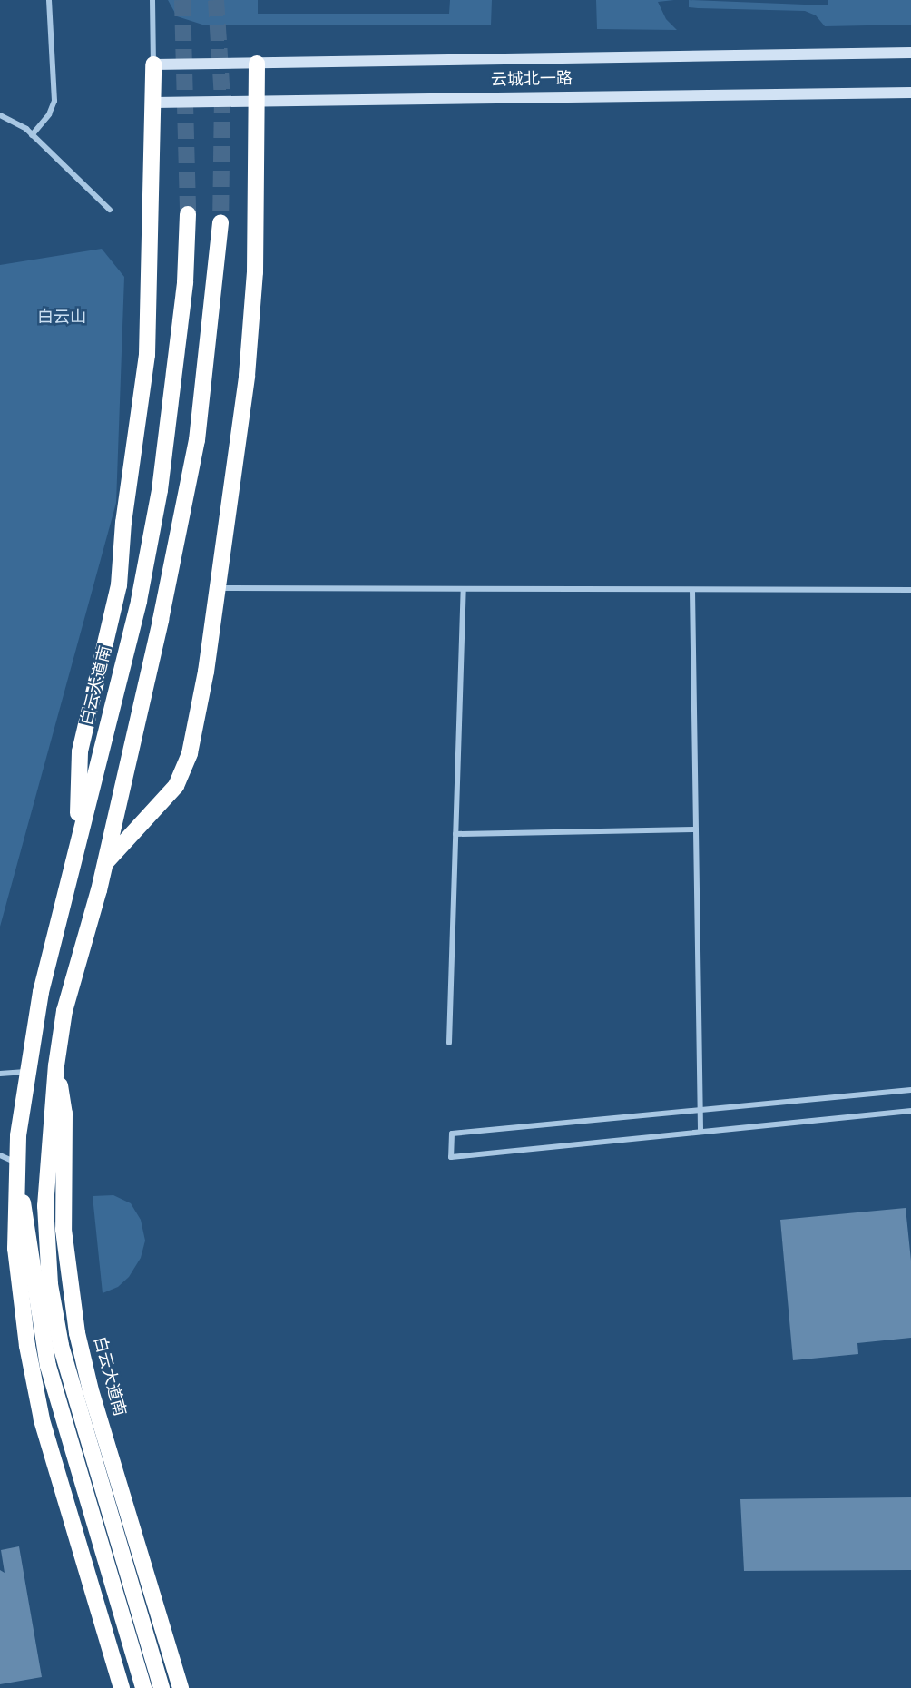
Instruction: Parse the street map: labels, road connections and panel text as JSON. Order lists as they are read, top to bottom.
{
  "streets": {
    "highway": ["白云大道南"],
    "street": ["云城北一路"]
  },
  "parks": ["白云山"]
}
